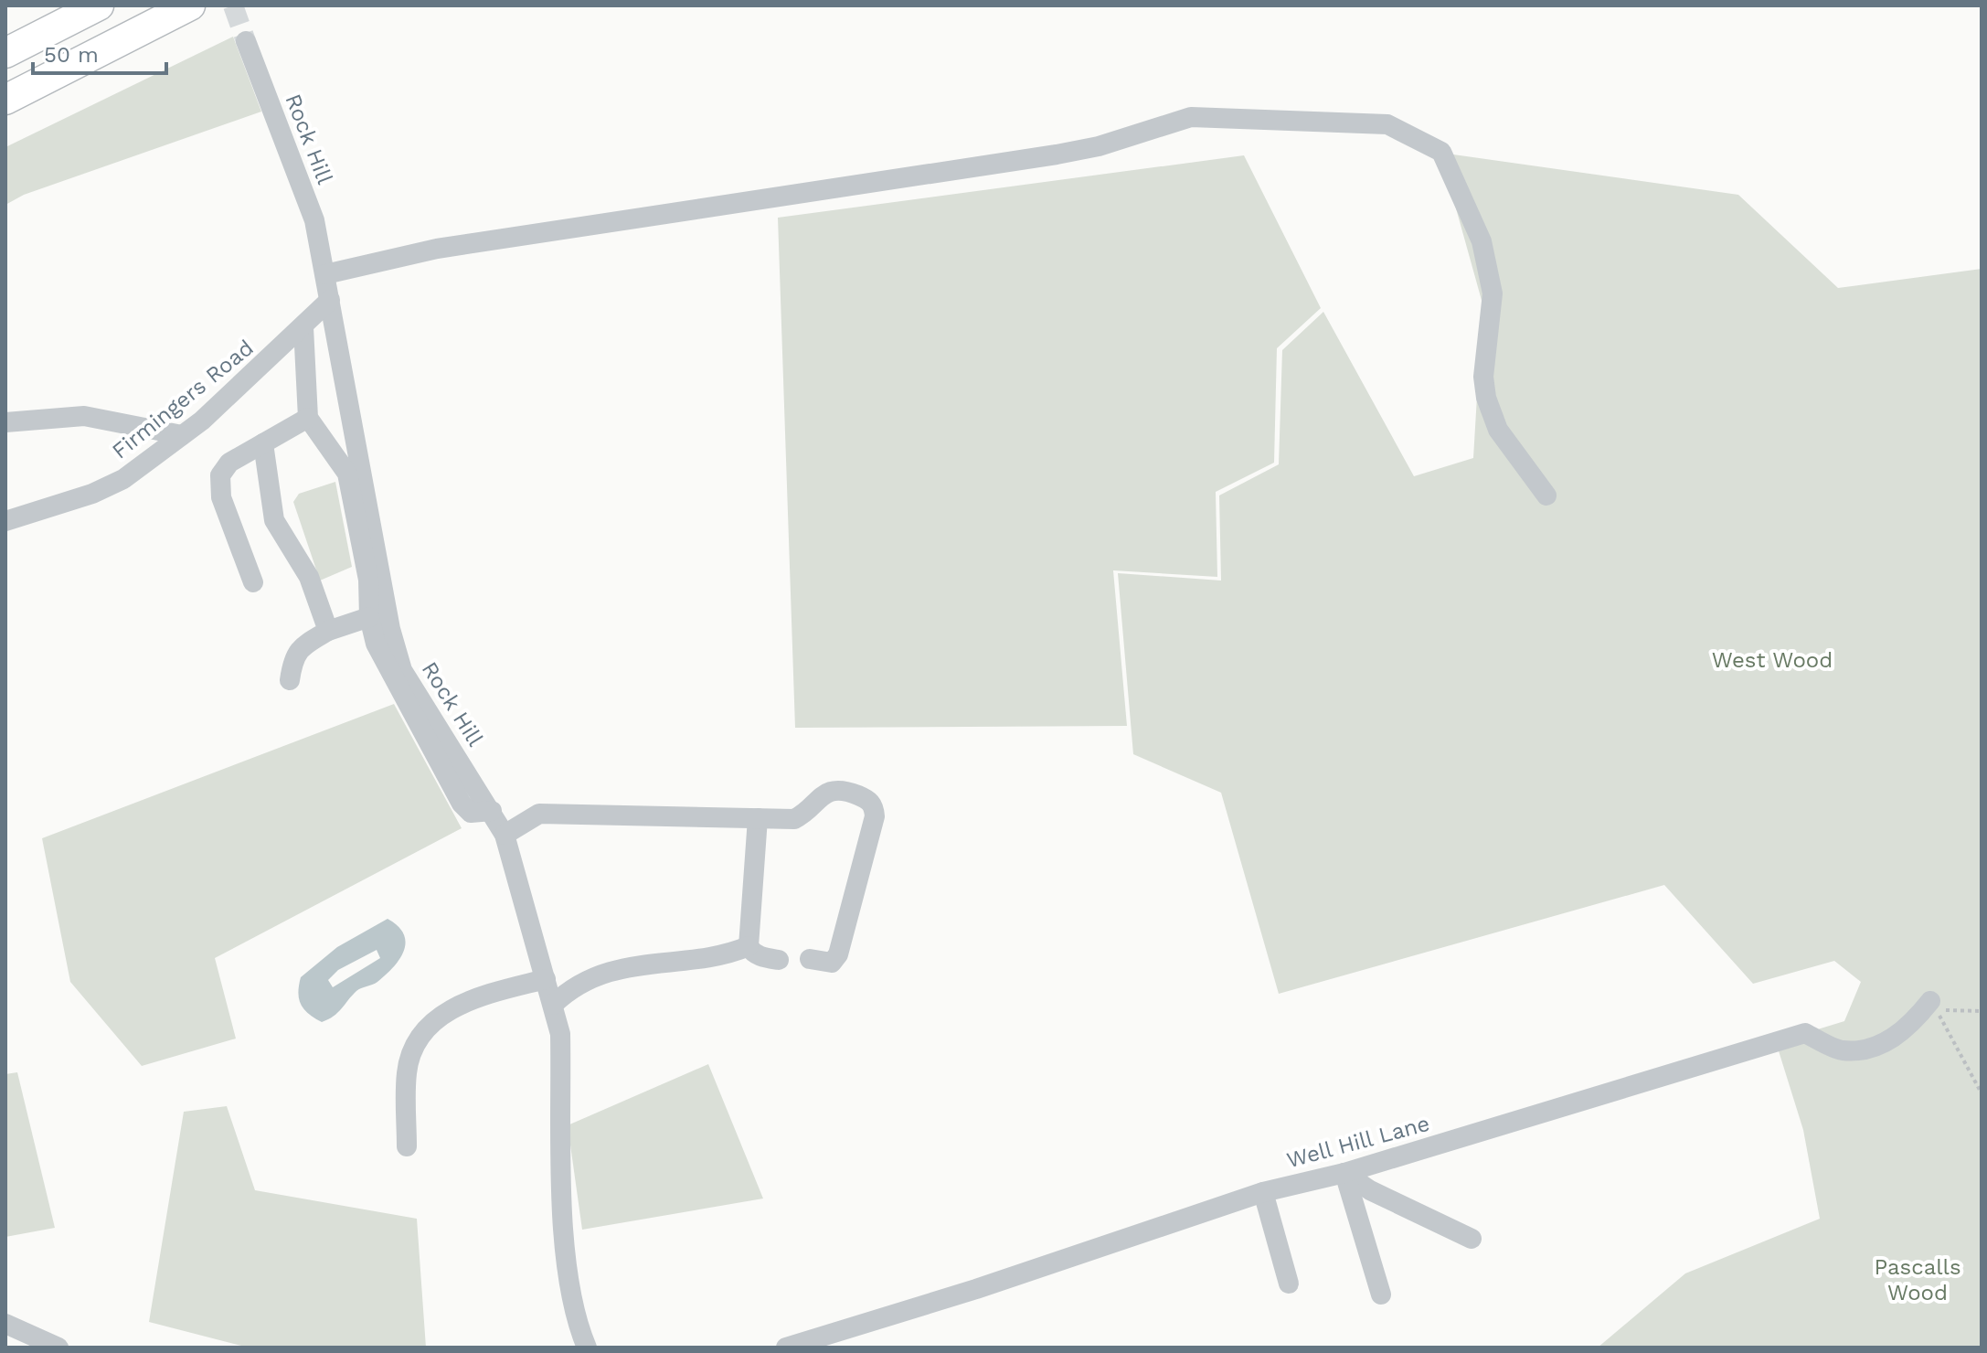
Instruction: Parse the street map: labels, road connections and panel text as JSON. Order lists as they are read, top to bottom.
{
  "streets": {
    "street": ["Rock Hill", "Firmingers Road", "Well Hill Lane"]
  },
  "crossings": [
    ["Rock Hill", "Firmingers Road"]
  ],
  "parks": ["West Wood", "Pascalls Wood"],
  "scale_bar": "50 m"
}
